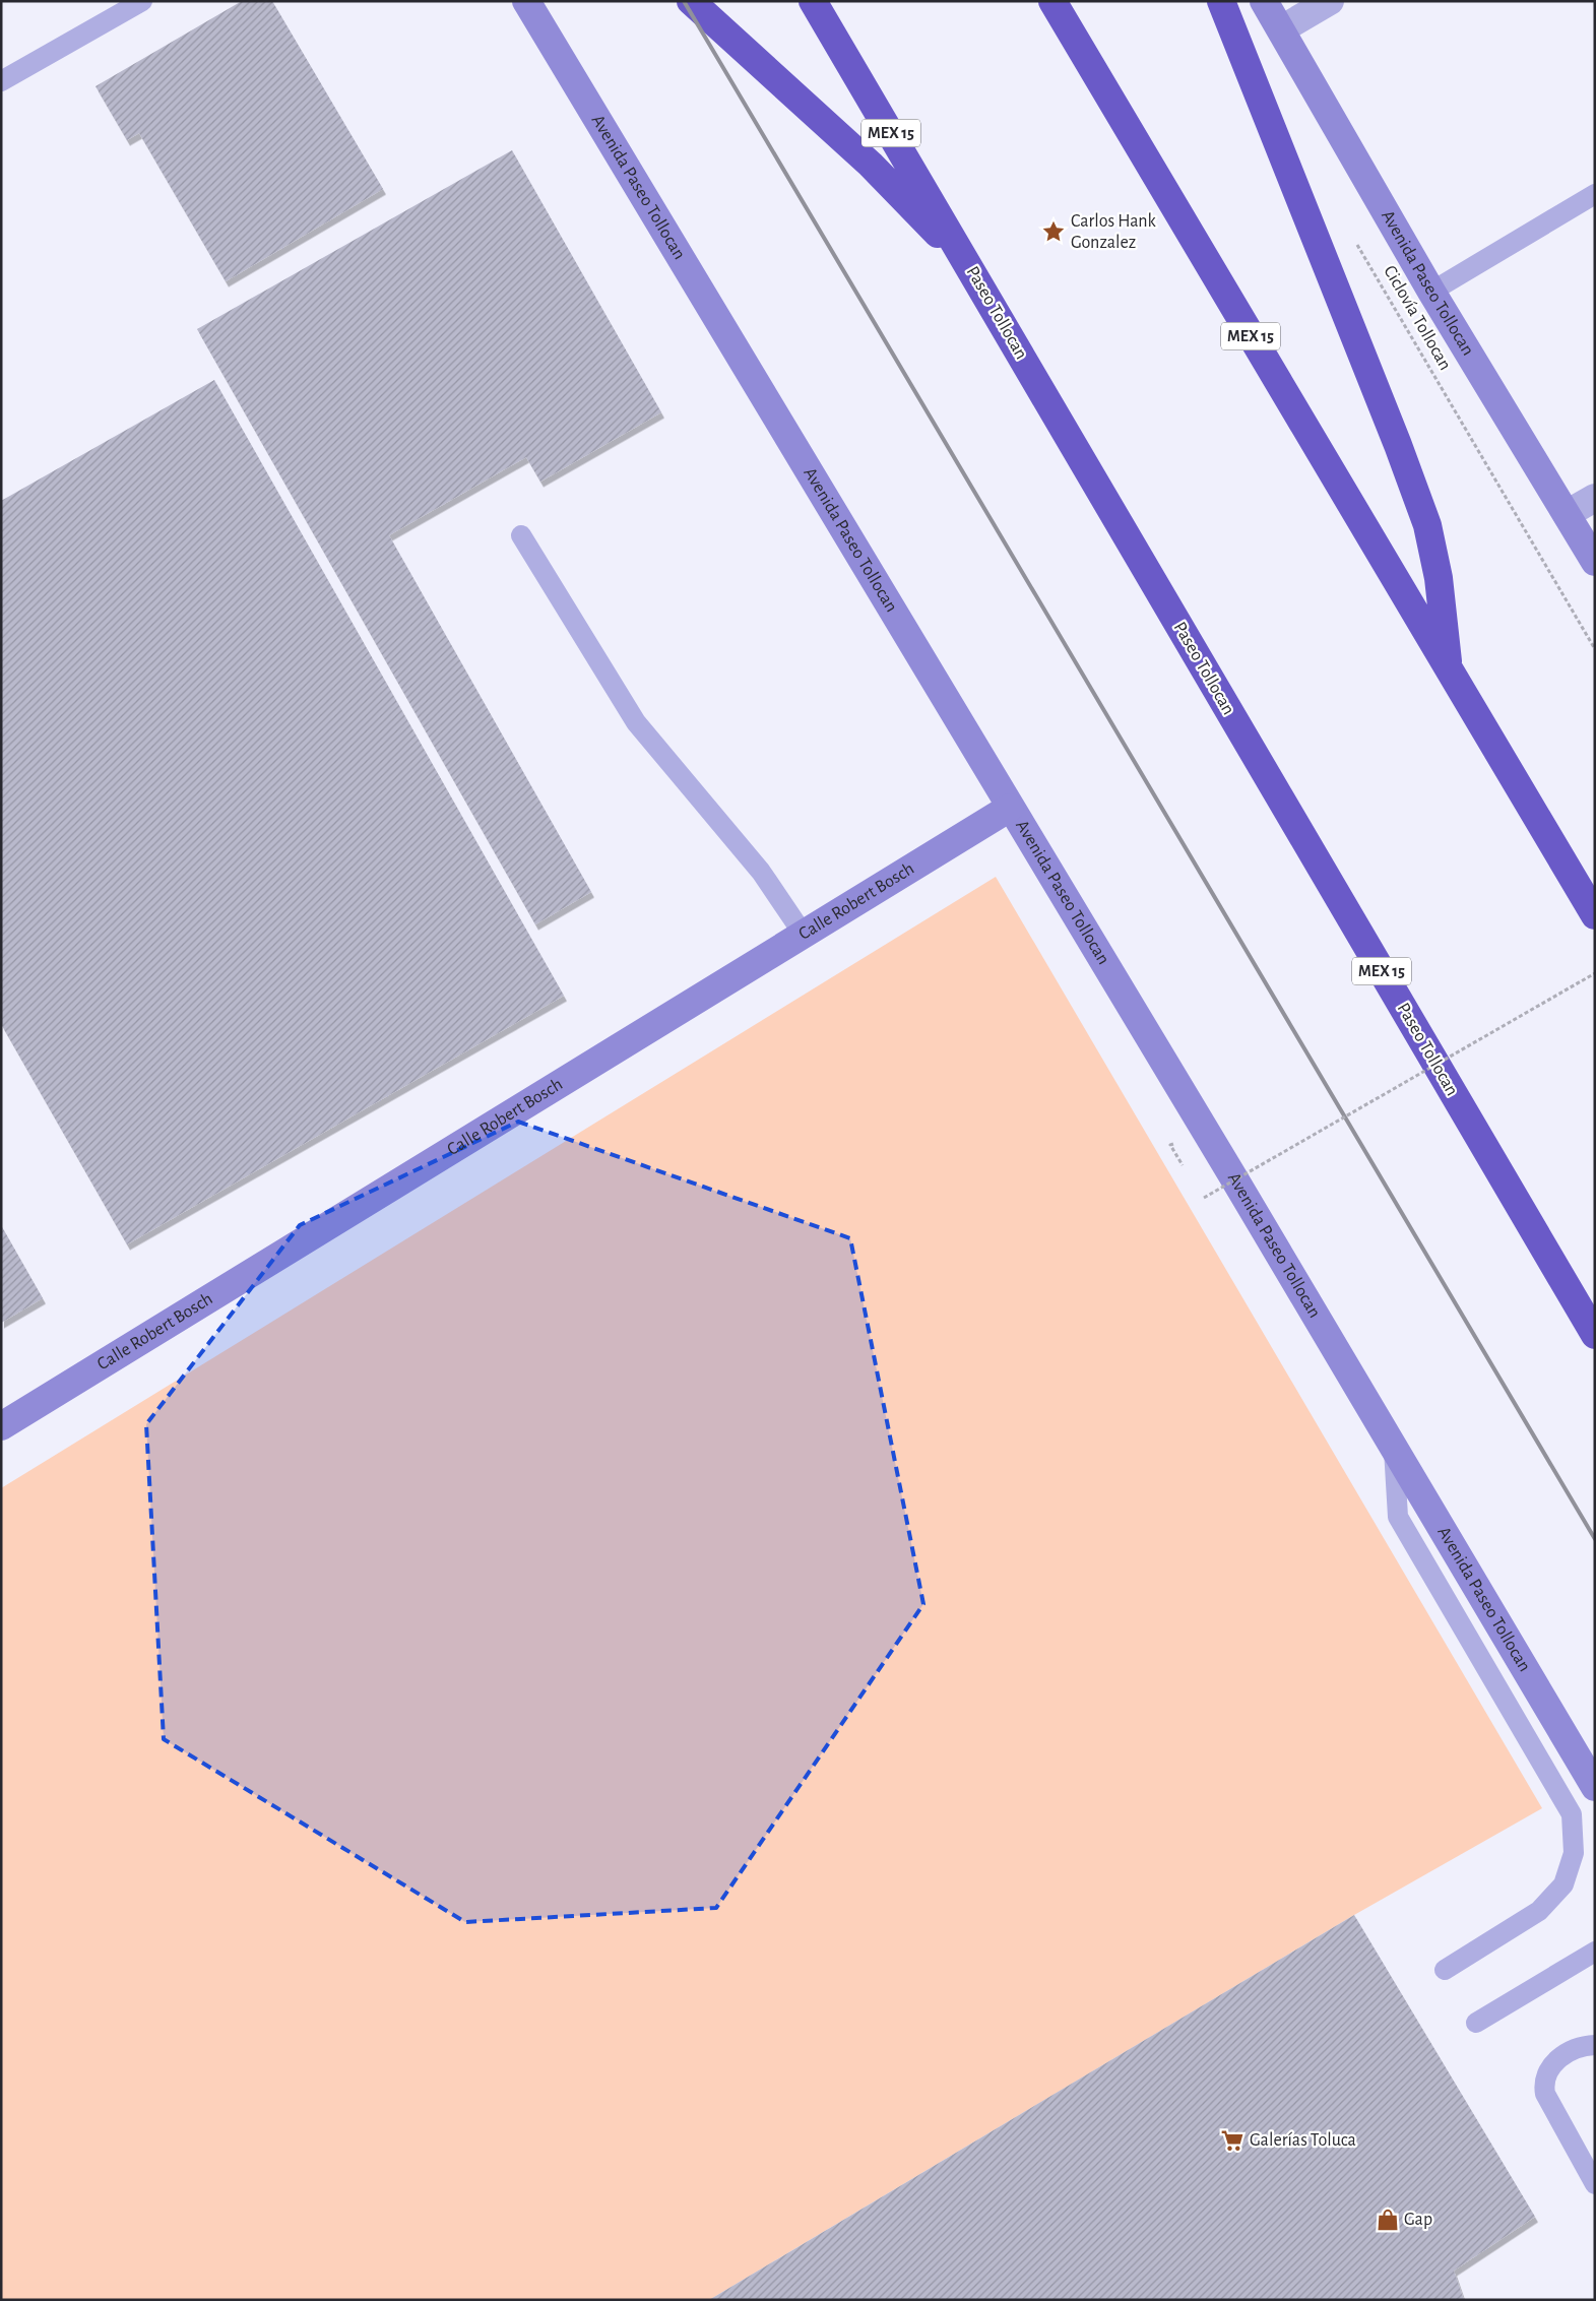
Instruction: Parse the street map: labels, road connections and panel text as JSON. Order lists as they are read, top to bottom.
{
  "streets": {
    "highway": ["MEX 15", "Paseo Tollocan"],
    "main road": ["Avenida Paseo Tollocan", "Calle Robert Bosch"],
    "path": ["Ciclovía Tollocan"]
  },
  "crossings": [
    ["Avenida Paseo Tollocan", "Calle Robert Bosch"]
  ],
  "places": {
    "place": ["Carlos Hank Gonzalez"],
    "supermarket": ["Galerías Toluca"],
    "shop": ["Gap"]
  }
}
